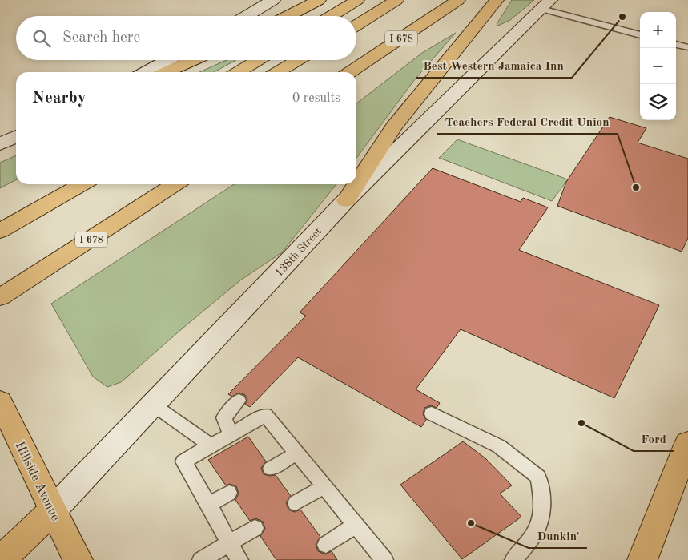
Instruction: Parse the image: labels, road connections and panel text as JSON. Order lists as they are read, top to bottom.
{
  "streets": {
    "main road": ["I 678", "138th Street", "Hillside Avenue"]
  },
  "crossings": [
    ["138th Street", "Hillside Avenue"]
  ],
  "places": [
    "Best Western Jamaica Inn",
    "Teachers Federal Credit Union",
    "Ford",
    "Dunkin'"
  ],
  "page": {
    "map_buttons": ["+", "−"],
    "search": "Search here",
    "heading": ["Nearby", "0 results"]
  }
}
